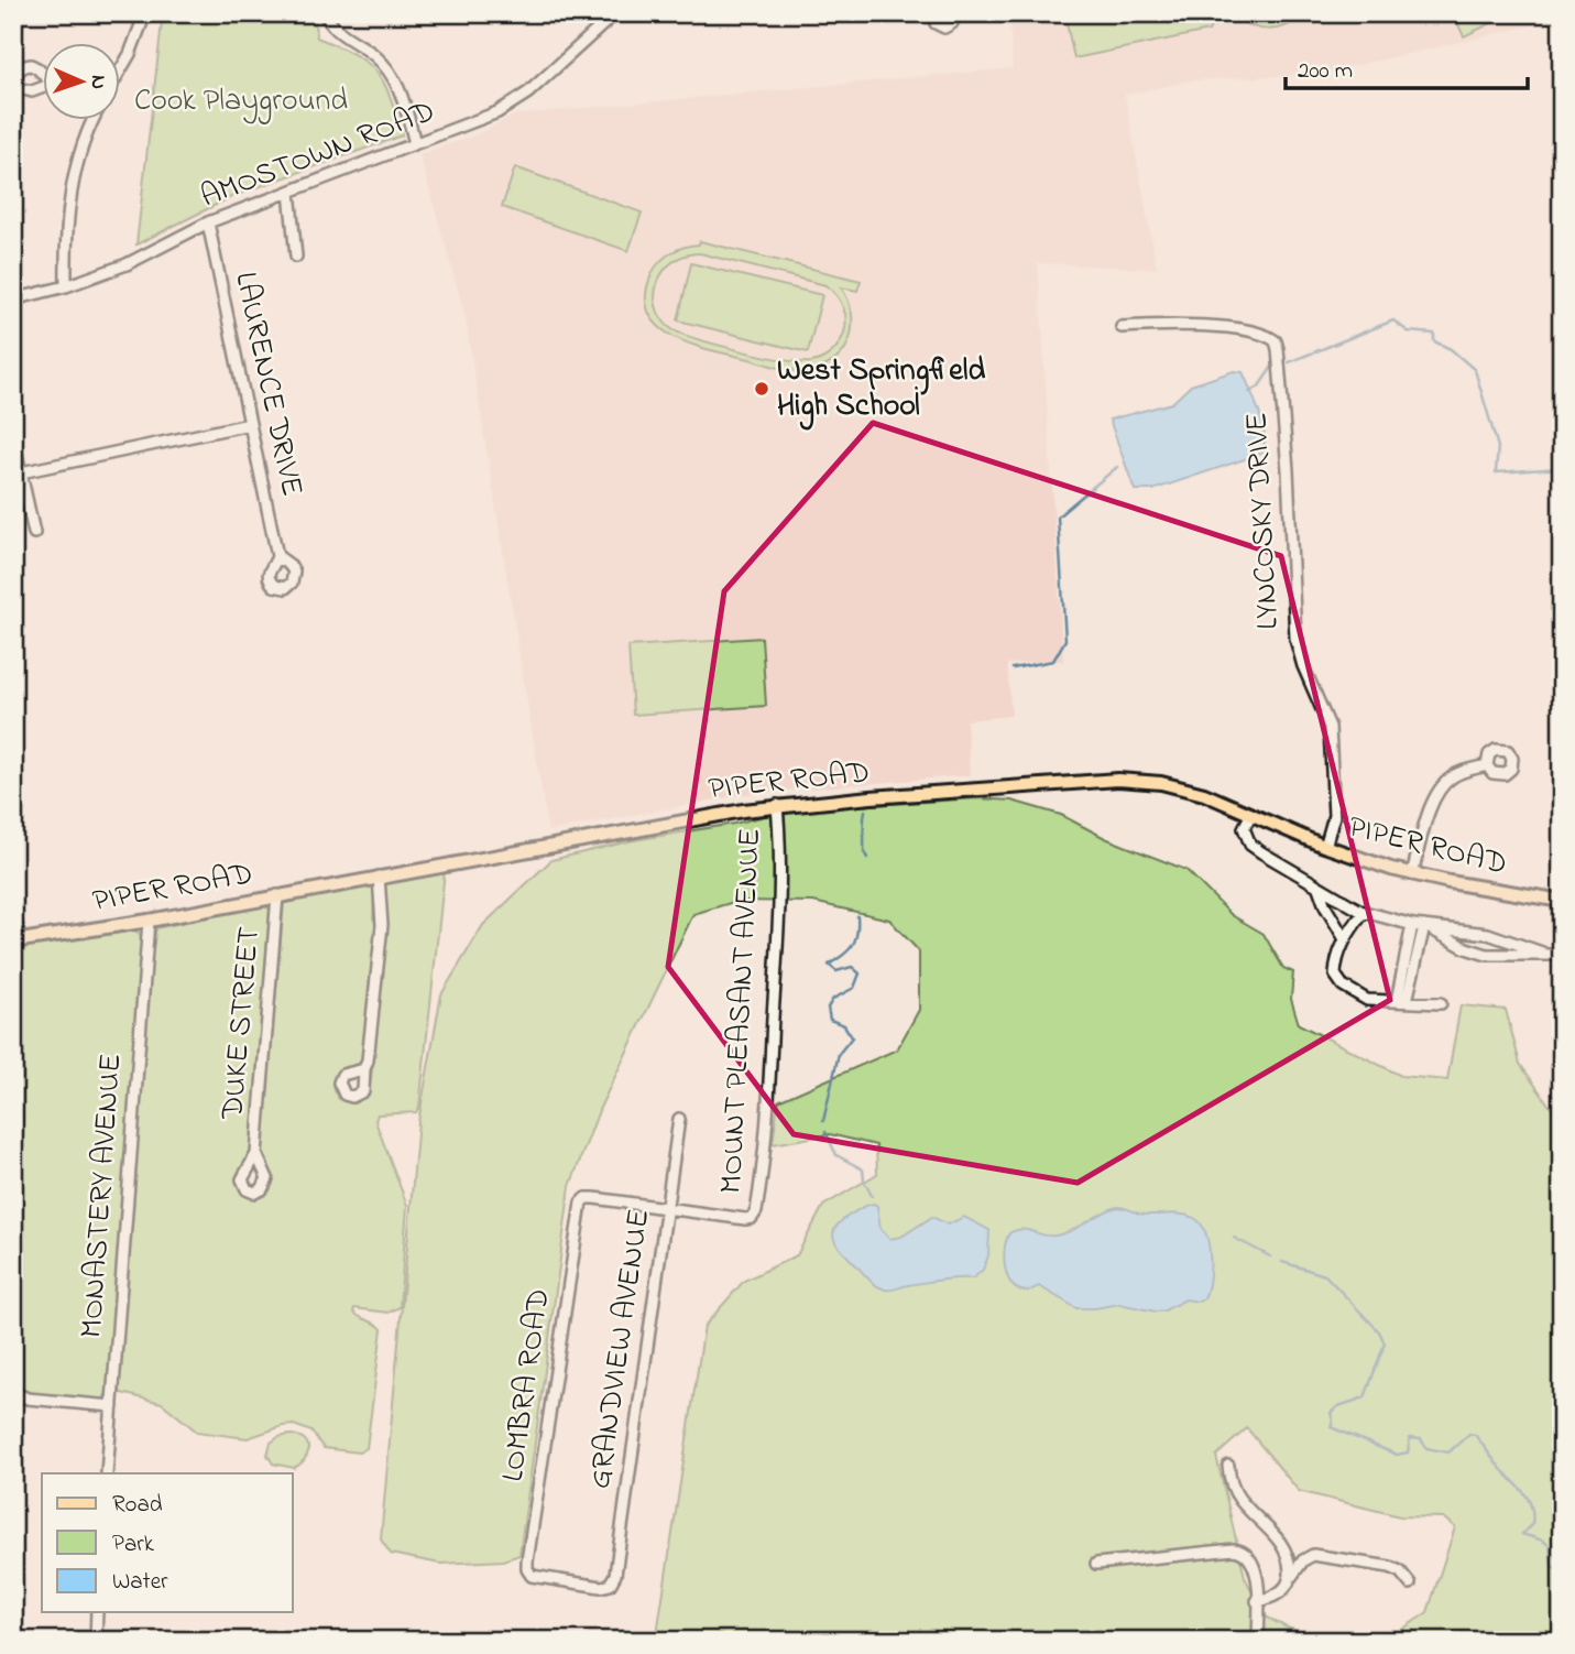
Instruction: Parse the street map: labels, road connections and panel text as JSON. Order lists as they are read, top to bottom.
{
  "streets": {
    "main road": ["PIPER ROAD"],
    "street": [
      "AMOSTOWN ROAD",
      "LAURENCE DRIVE",
      "LYNCOSKY DRIVE",
      "MOUNT PLEASANT AVENUE",
      "DUKE STREET",
      "MONASTERY AVENUE",
      "GRANDVIEW AVENUE",
      "LOMBRA ROAD"
    ]
  },
  "crossings": [
    ["AMOSTOWN ROAD", "LAURENCE DRIVE"],
    ["LYNCOSKY DRIVE", "PIPER ROAD"],
    ["PIPER ROAD", "MOUNT PLEASANT AVENUE"],
    ["PIPER ROAD", "DUKE STREET"],
    ["PIPER ROAD", "MONASTERY AVENUE"],
    ["MOUNT PLEASANT AVENUE", "GRANDVIEW AVENUE"],
    ["MOUNT PLEASANT AVENUE", "LOMBRA ROAD"],
    ["GRANDVIEW AVENUE", "LOMBRA ROAD"]
  ],
  "parks": ["Cook Playground"],
  "places": ["West Springfield High School"],
  "legend": ["Road", "Park", "Water"],
  "scale_bar": "200 m",
  "north": "right"
}
